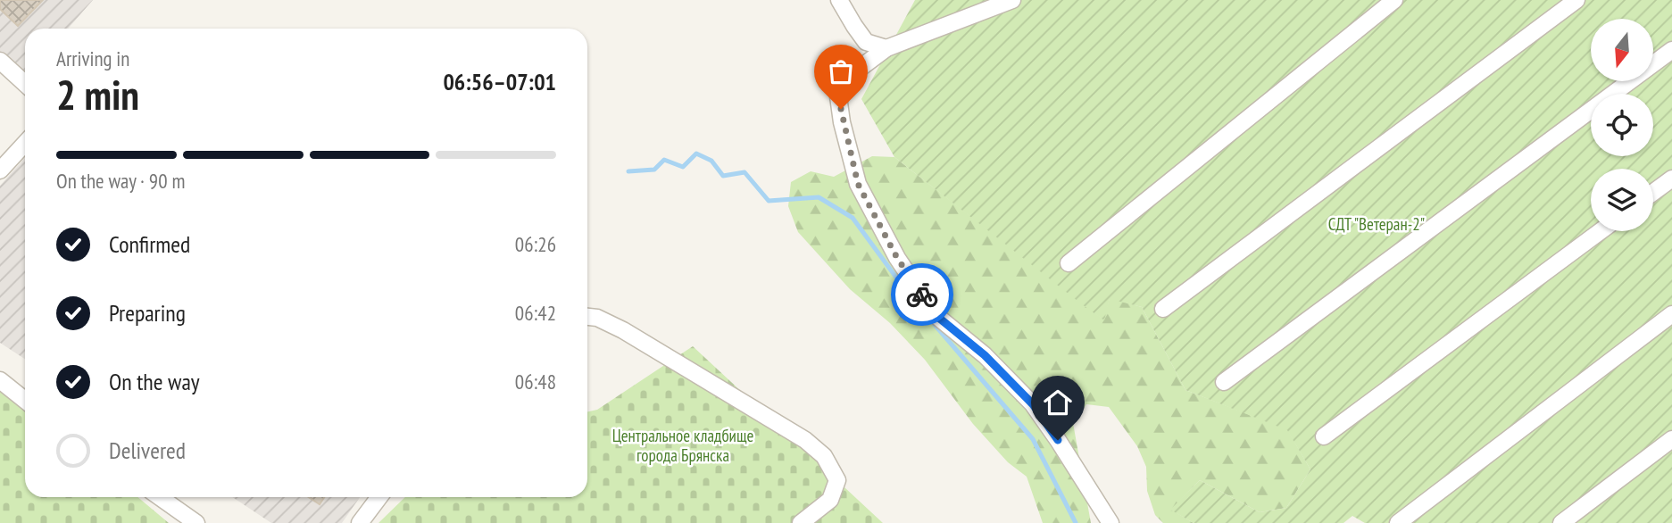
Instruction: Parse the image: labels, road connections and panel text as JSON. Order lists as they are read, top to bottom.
{
  "parks": ["СДТ \"Ветеран-2\"", "Центральное кладбище города Брянска"],
  "north": "bottom",
  "page": {
    "heading": ["2 min", "Arriving in", "06:56–07:01"],
    "bar": "On the way · 90 m",
    "list": [
      ["Confirmed", "06:26"],
      ["Preparing", "06:42"],
      ["On the way", "06:48"],
      "Delivered"
    ]
  }
}
